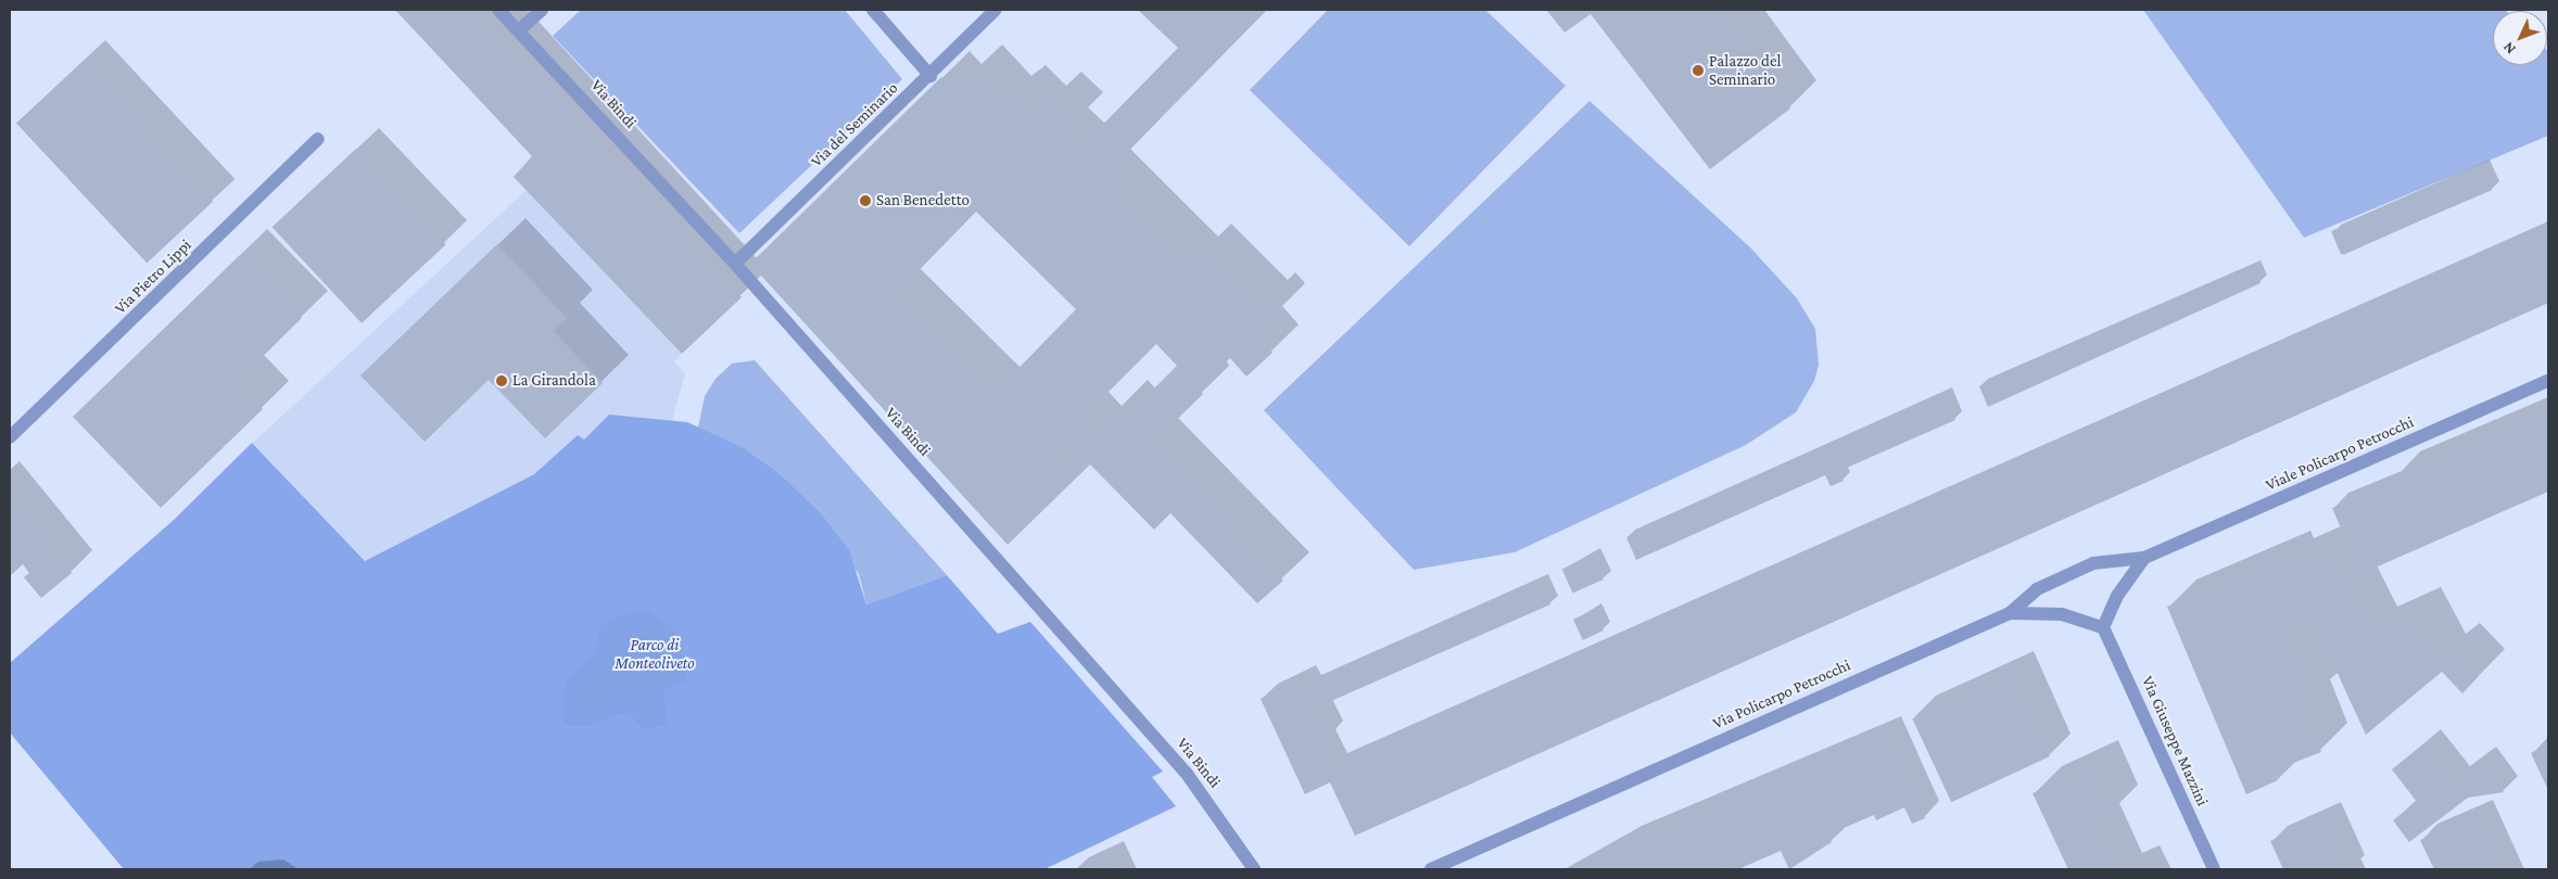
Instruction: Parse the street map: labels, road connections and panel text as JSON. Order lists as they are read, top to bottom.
{
  "streets": {
    "street": [
      "Via Bindi",
      "Via del Seminario",
      "Via Pietro Lippi",
      "Viale Policarpo Petrocchi",
      "Via Policarpo Petrocchi",
      "Via Giuseppe Mazzini"
    ]
  },
  "crossings": [
    ["Via Bindi", "Via del Seminario"],
    ["Viale Policarpo Petrocchi", "Via Policarpo Petrocchi"]
  ],
  "parks": ["Parco di Monteoliveto"],
  "places": ["Palazzo del Seminario", "San Benedetto", "La Girandola"],
  "north": "bottom left"
}
